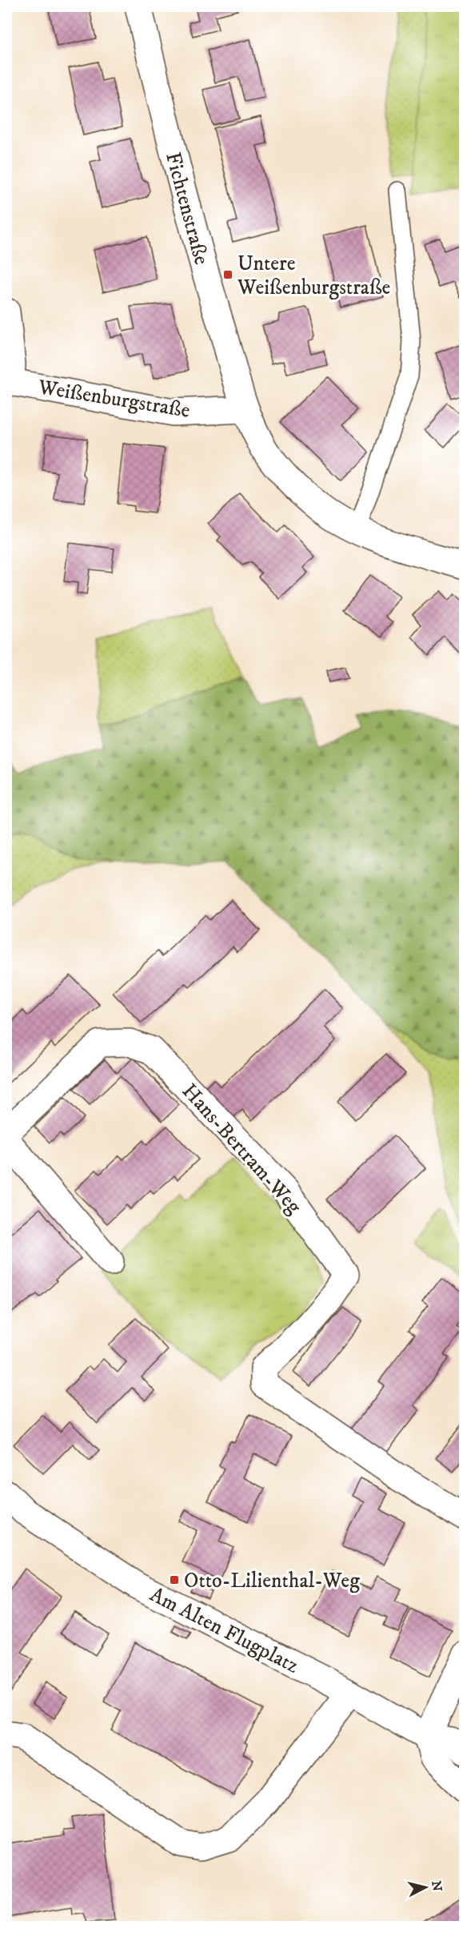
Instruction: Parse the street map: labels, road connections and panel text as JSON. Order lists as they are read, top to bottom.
{
  "streets": {
    "street": [
      "Fichtenstraße",
      "Weißenburgstraße",
      "Hans-Bertram-Weg",
      "Am Alten Flugplatz"
    ]
  },
  "crossings": [
    ["Fichtenstraße", "Weißenburgstraße"]
  ],
  "places": {
    "transit": ["Untere Weißenburgstraße", "Otto-Lilienthal-Weg"]
  },
  "north": "right"
}
